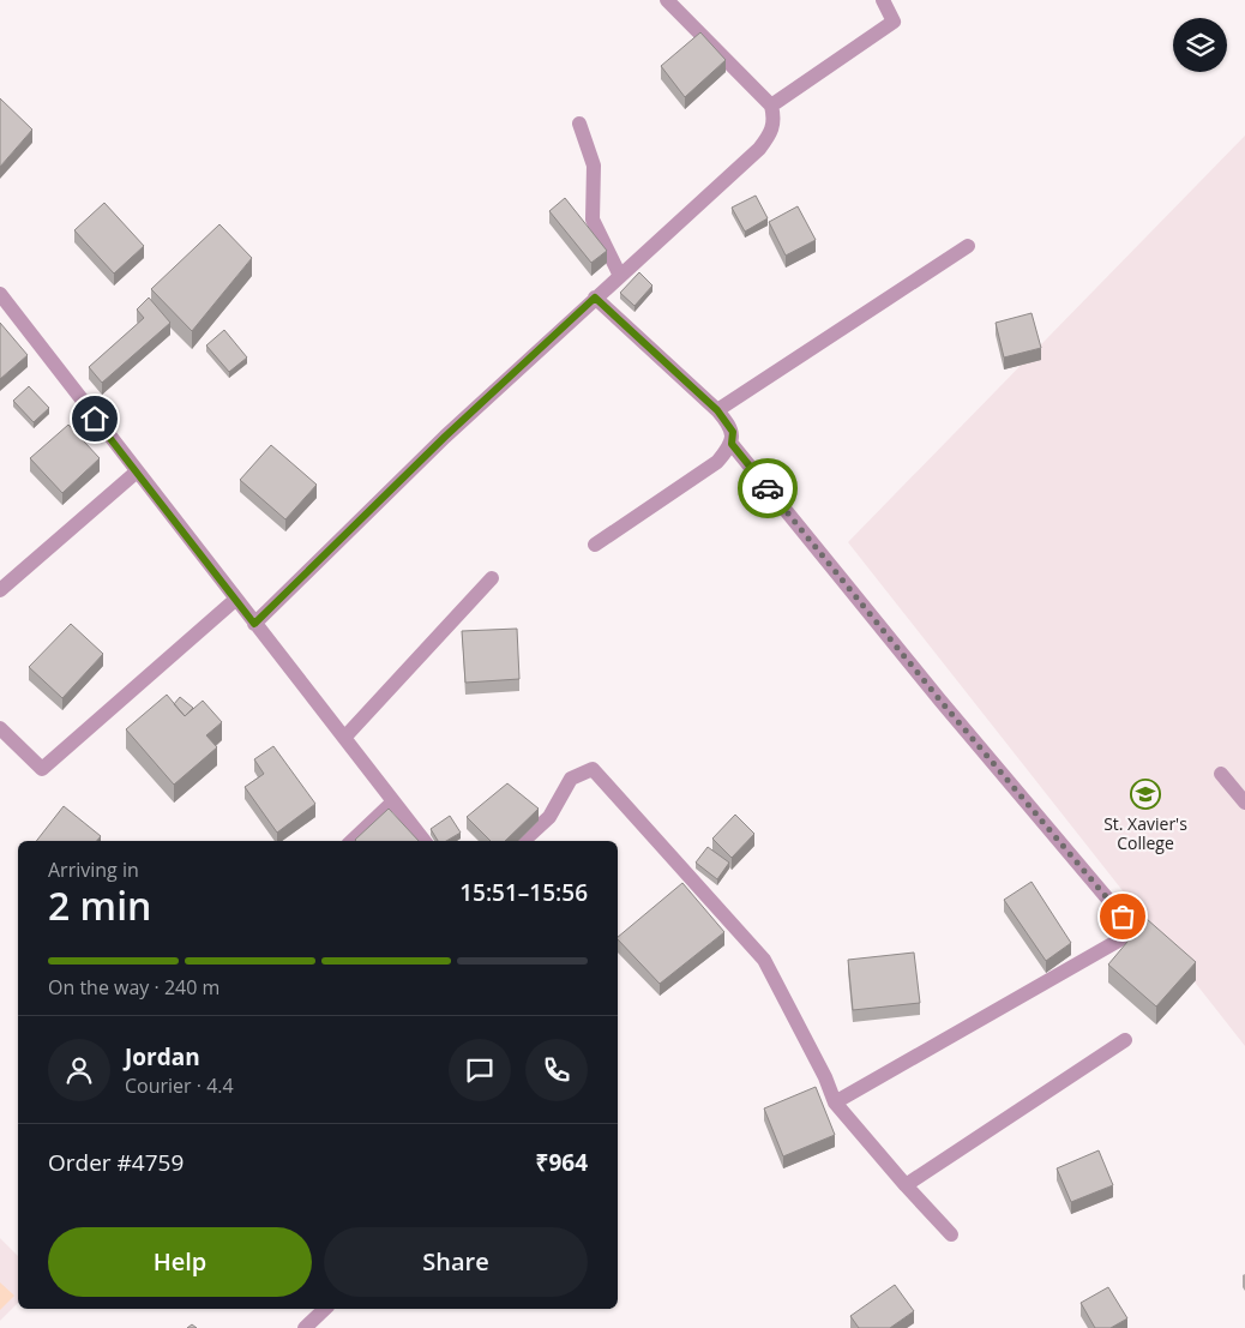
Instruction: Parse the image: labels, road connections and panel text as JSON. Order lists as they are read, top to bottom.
{
  "places": {
    "school or university": ["St. Xavier's College"]
  },
  "page": {
    "heading": ["2 min", "Arriving in", "15:51–15:56"],
    "panel": [
      "Jordan",
      "Courier · 4.4",
      "Order #4759",
      "₹964"
    ],
    "bar": "On the way · 240 m",
    "buttons": ["Help", "Share"]
  }
}
